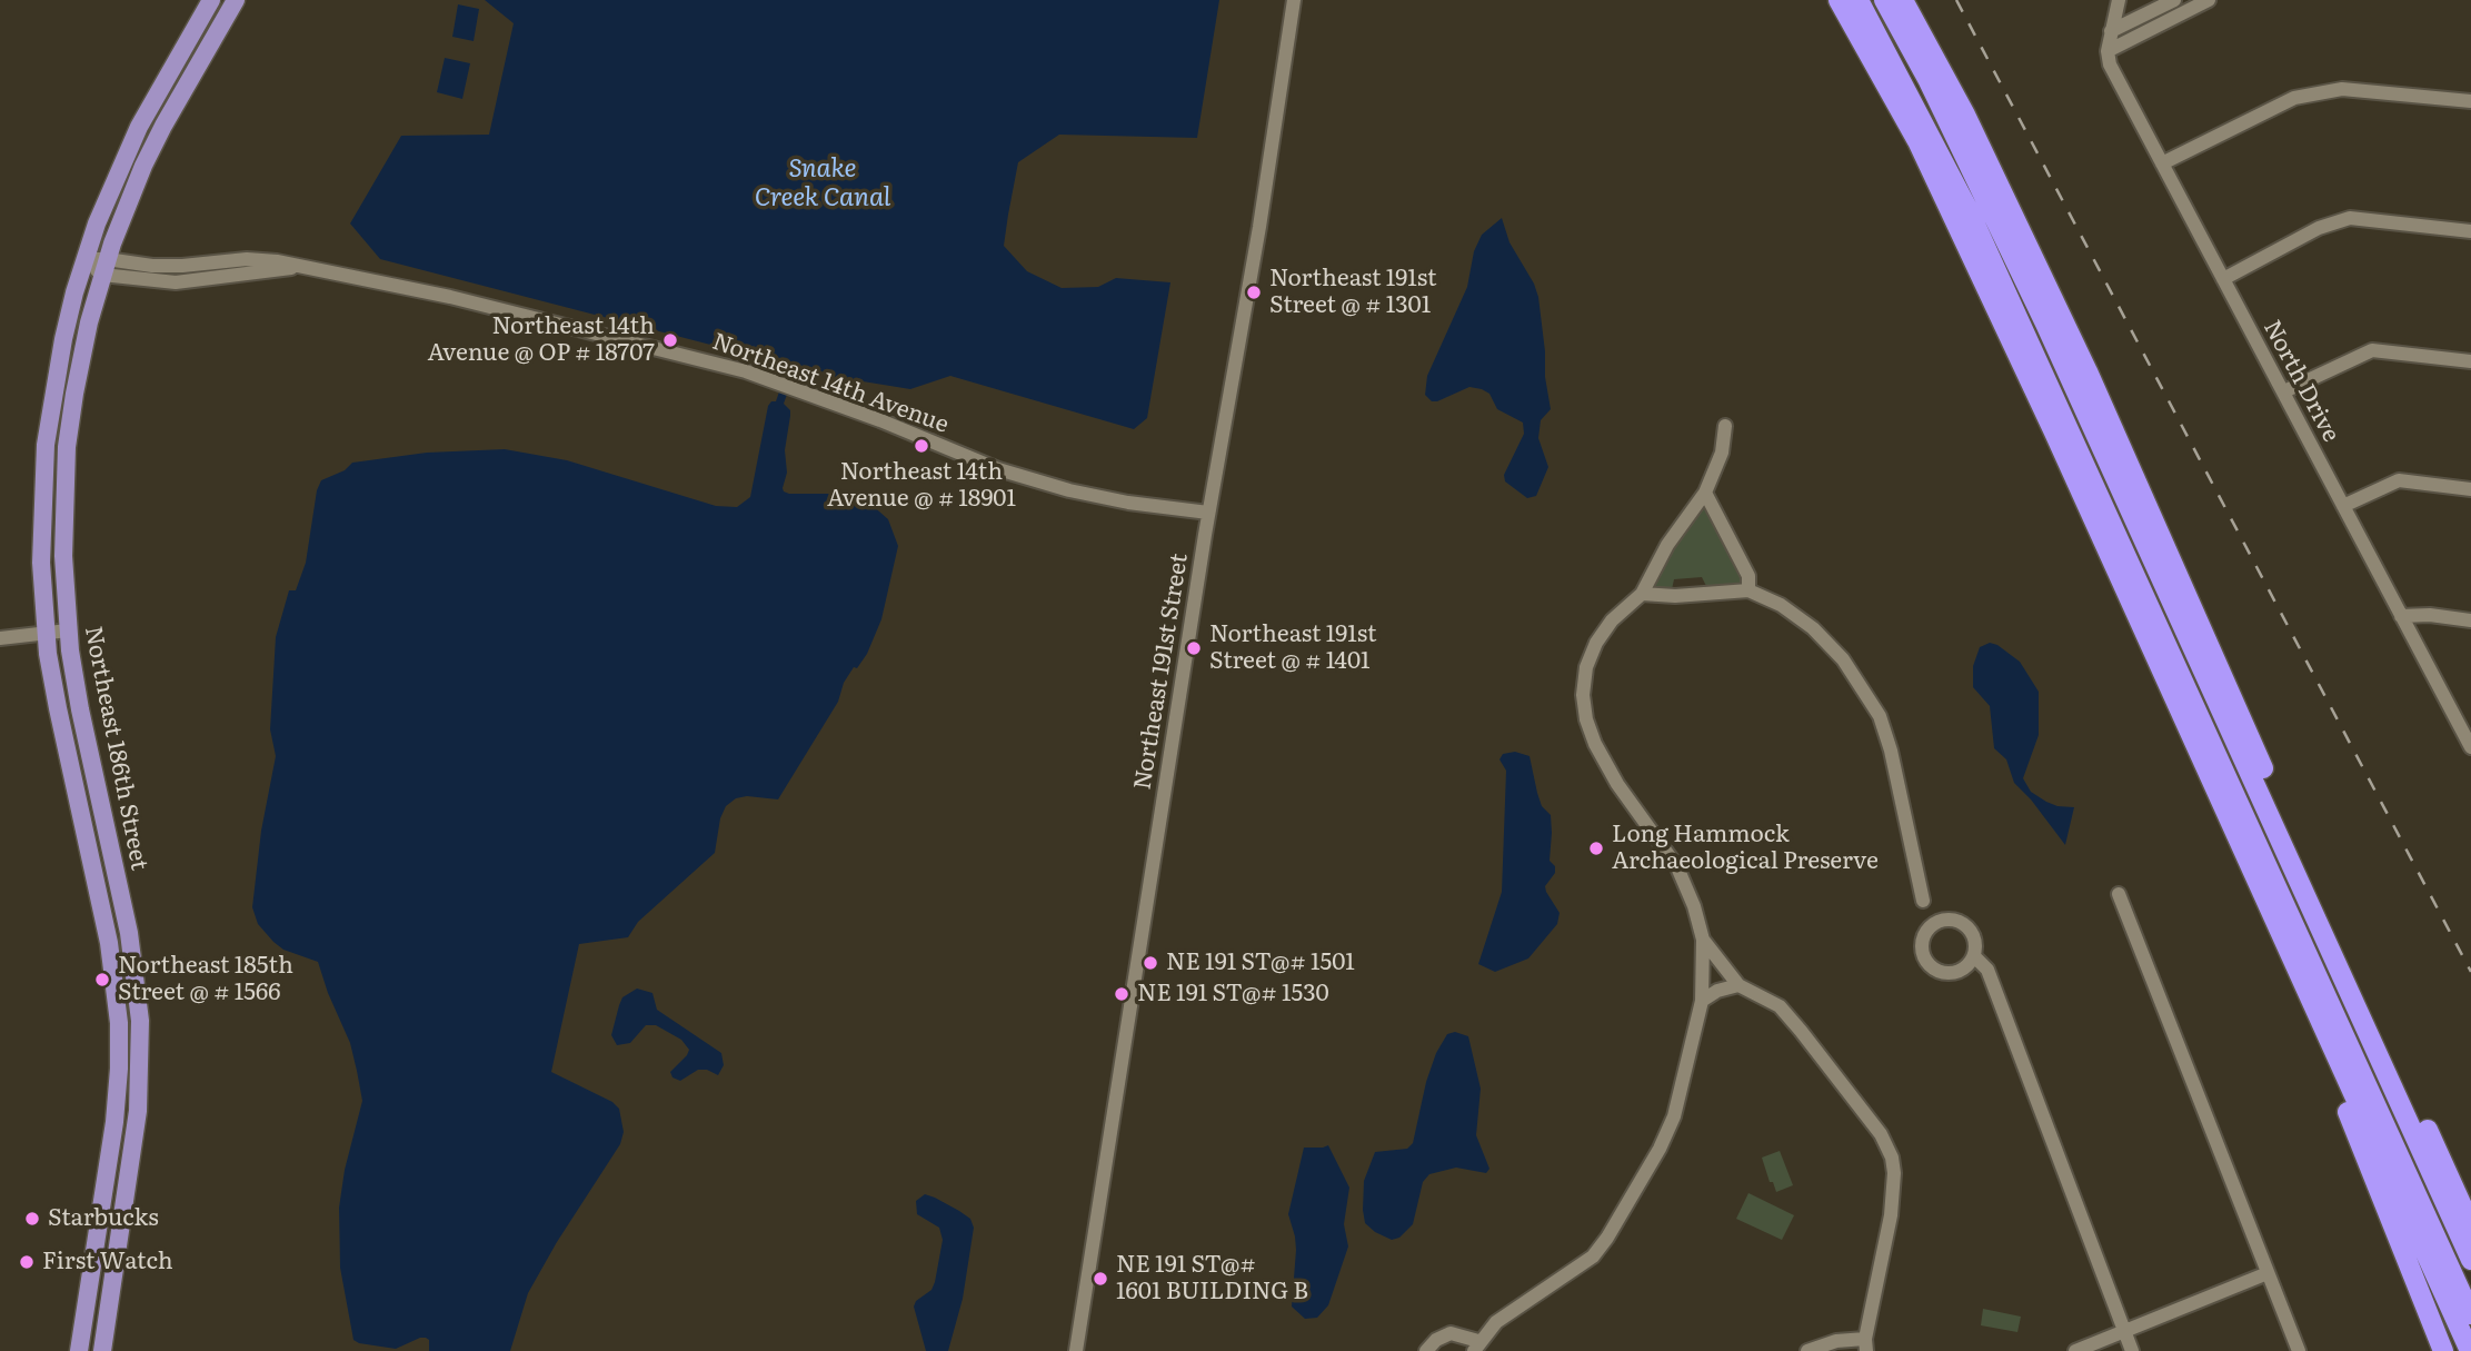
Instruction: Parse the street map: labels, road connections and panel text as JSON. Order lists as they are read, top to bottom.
{
  "streets": {
    "main road": ["Northeast 186th Street"],
    "street": ["North Drive", "Northeast 14th Avenue", "Northeast 191st Street"]
  },
  "crossings": [
    ["Northeast 14th Avenue", "Northeast 191st Street"],
    ["Northeast 14th Avenue", "Northeast 186th Street"]
  ],
  "water": ["Snake Creek Canal"],
  "places": [
    "Northeast 191st Street @ # 1301",
    "Northeast 14th Avenue @ OP # 18707",
    "Northeast 14th Avenue @ # 18901",
    "Northeast 191st Street @ # 1401",
    "Long Hammock Archaeological Preserve",
    "NE 191 ST@# 1501",
    "Northeast 185th Street @ # 1566",
    "NE 191 ST@# 1530",
    "Starbucks",
    "First Watch",
    "NE 191 ST@# 1601 BUILDING B"
  ]
}
